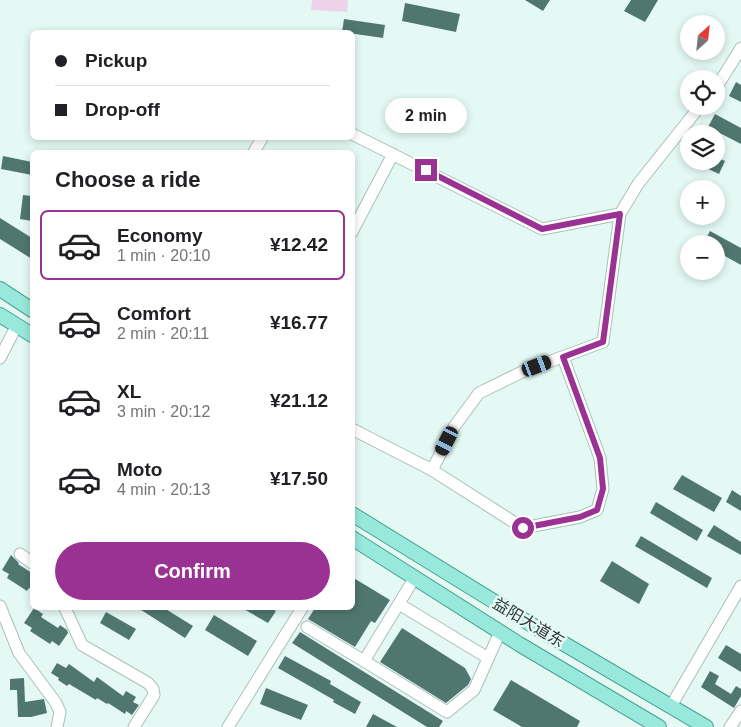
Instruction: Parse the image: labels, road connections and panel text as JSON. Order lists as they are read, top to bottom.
{
  "streets": {
    "main road": ["益阳大道东"]
  },
  "north": "top right",
  "page": {
    "map_buttons": ["+", "−"],
    "banner": ["Pickup", "Drop-off"],
    "bubble": "2 min",
    "heading": "Choose a ride",
    "list": [
      {
        "name": "Economy",
        "note": "1 min · 20:10",
        "value": "¥12.42"
      },
      {
        "name": "Comfort",
        "note": "2 min · 20:11",
        "value": "¥16.77"
      },
      {
        "name": "XL",
        "note": "3 min · 20:12",
        "value": "¥21.12"
      },
      {
        "name": "Moto",
        "note": "4 min · 20:13",
        "value": "¥17.50"
      }
    ],
    "buttons": "Confirm"
  }
}
